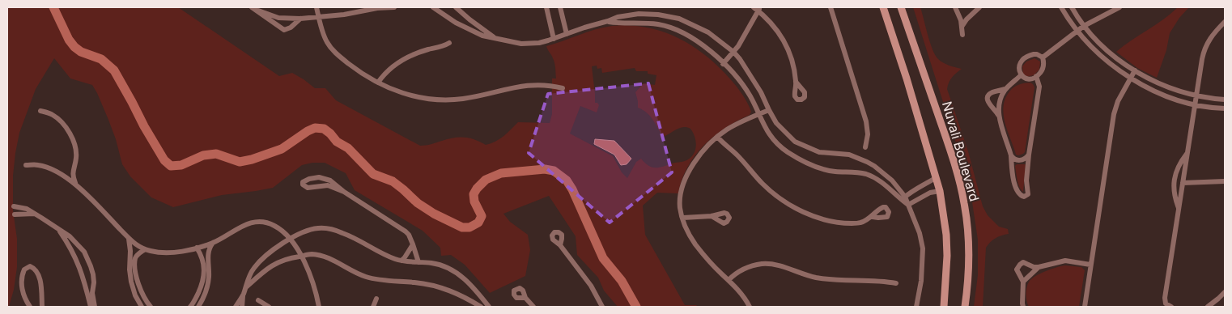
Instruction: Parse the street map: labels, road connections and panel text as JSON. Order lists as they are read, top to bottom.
{
  "streets": {
    "main road": ["Nuvali Boulevard"]
  }
}
